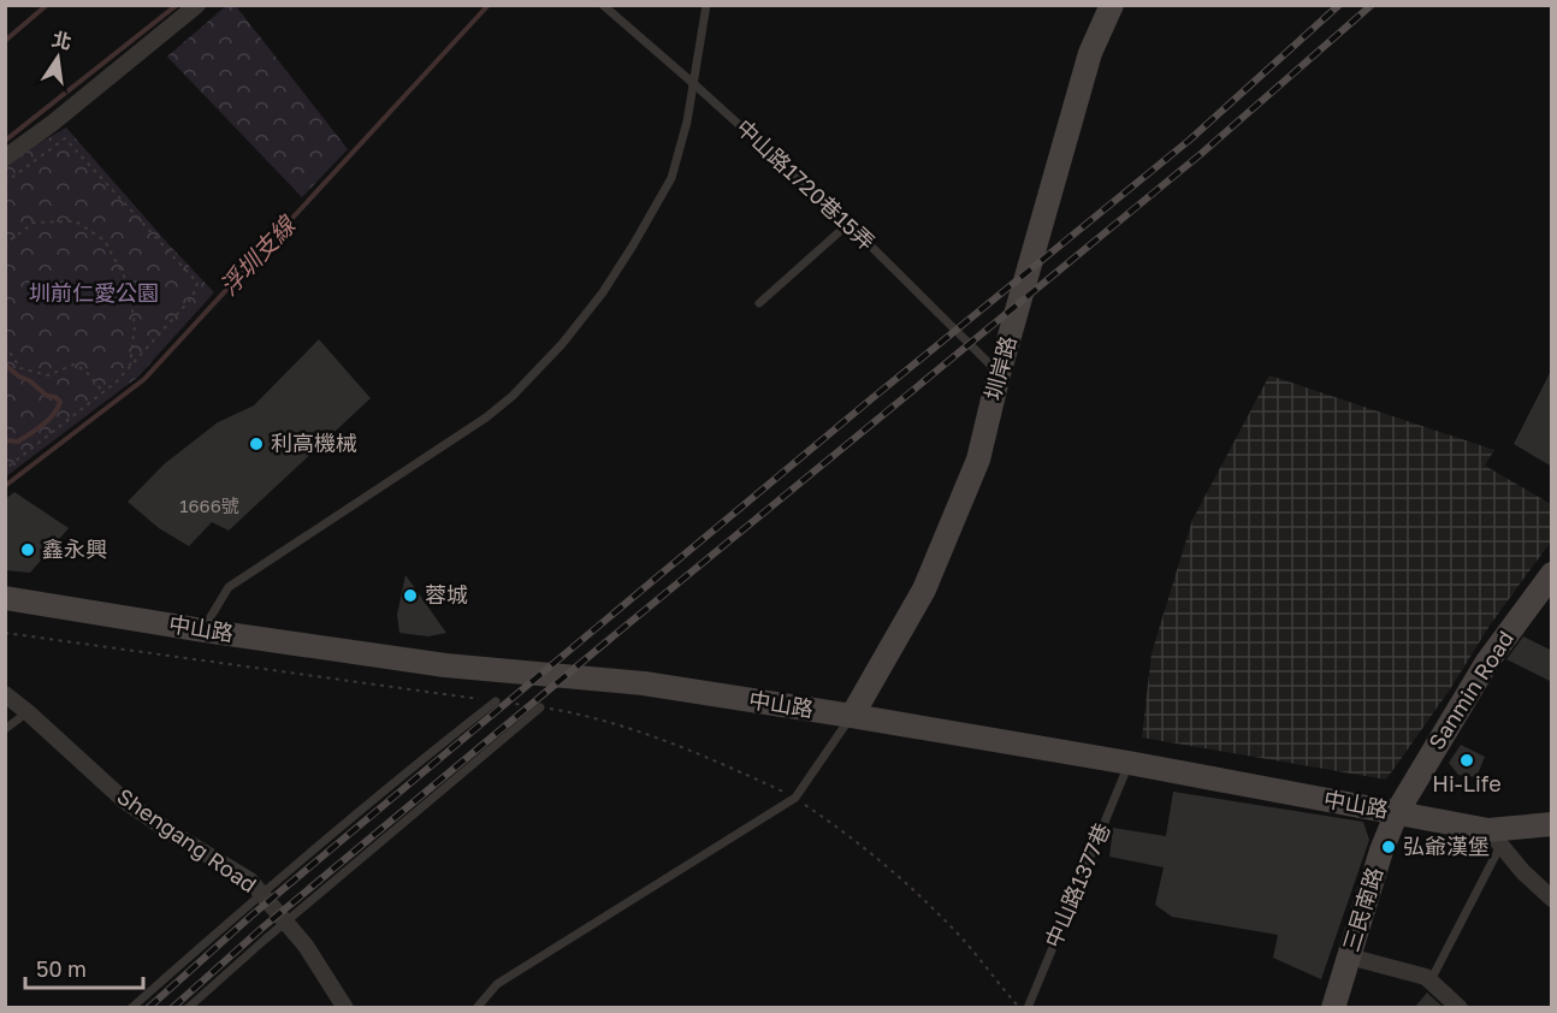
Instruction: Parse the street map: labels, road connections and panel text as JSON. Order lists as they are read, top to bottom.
{
  "streets": {
    "street": [
      "圳岸路",
      "中山路",
      "Sanmin Road",
      "Shengang Road",
      "三民南路"
    ],
    "lane": ["中山路1720巷15弄", "中山路1377巷"]
  },
  "crossings": [
    ["中山路1720巷15弄", "圳岸路"],
    ["圳岸路", "中山路"],
    ["中山路", "Sanmin Road"],
    ["中山路", "中山路1377巷"],
    ["中山路", "三民南路"],
    ["Sanmin Road", "三民南路"]
  ],
  "water": ["浮圳支線"],
  "parks": ["圳前仁愛公園"],
  "places": [
    "利高機械",
    "鑫永興",
    "蓉城",
    "Hi-Life",
    "弘爺漢堡"
  ],
  "house_numbers": ["1666號"],
  "scale_bar": "50 m",
  "north": "top"
}
